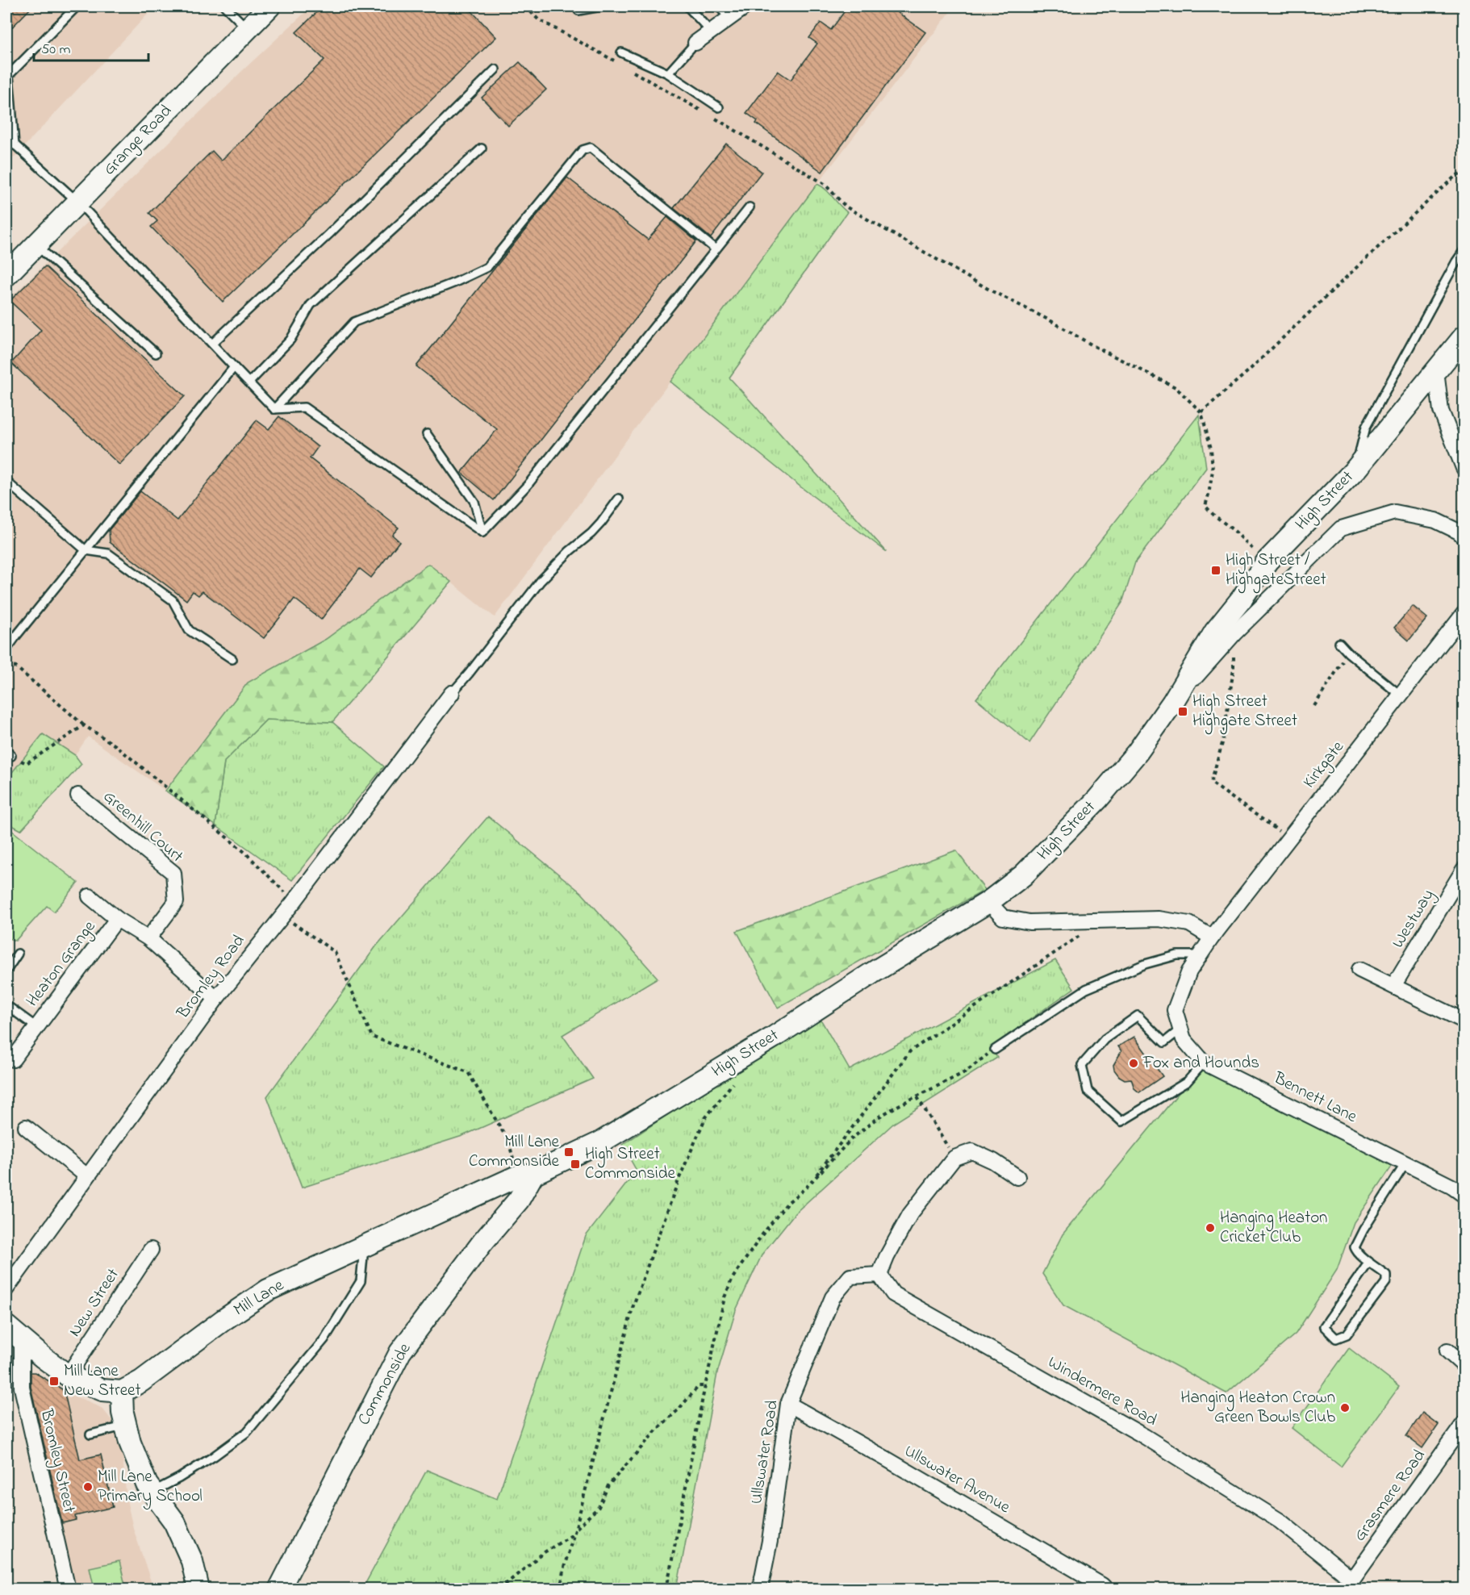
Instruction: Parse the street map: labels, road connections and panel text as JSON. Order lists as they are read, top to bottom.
{
  "streets": {
    "street": [
      "Grange Road",
      "High Street",
      "Kirkgate",
      "Greenhill Court",
      "Westway",
      "Heaton Grange",
      "Bromley Road",
      "Bennett Lane",
      "Mill Lane",
      "New Street",
      "Commonside",
      "Windermere Road",
      "Ullswater Road",
      "Bromley Street",
      "Ullswater Avenue",
      "Grasmere Road"
    ]
  },
  "crossings": [
    ["High Street", "Mill Lane"],
    ["High Street", "Commonside"],
    ["Kirkgate", "Bennett Lane"],
    ["Mill Lane", "Commonside"],
    ["Windermere Road", "Ullswater Road"],
    ["Windermere Road", "Grasmere Road"],
    ["Ullswater Road", "Ullswater Avenue"]
  ],
  "places": {
    "transit": [
      "High Street / HighgateStreet",
      "High Street Highgate Street",
      "Mill Lane Commonside",
      "High Street Commonside",
      "Mill Lane New Street"
    ],
    "other": [
      "Fox and Hounds",
      "Hanging Heaton Cricket Club",
      "Hanging Heaton Crown Green Bowls Club",
      "Mill Lane Primary School"
    ]
  },
  "scale_bar": "50 m"
}
